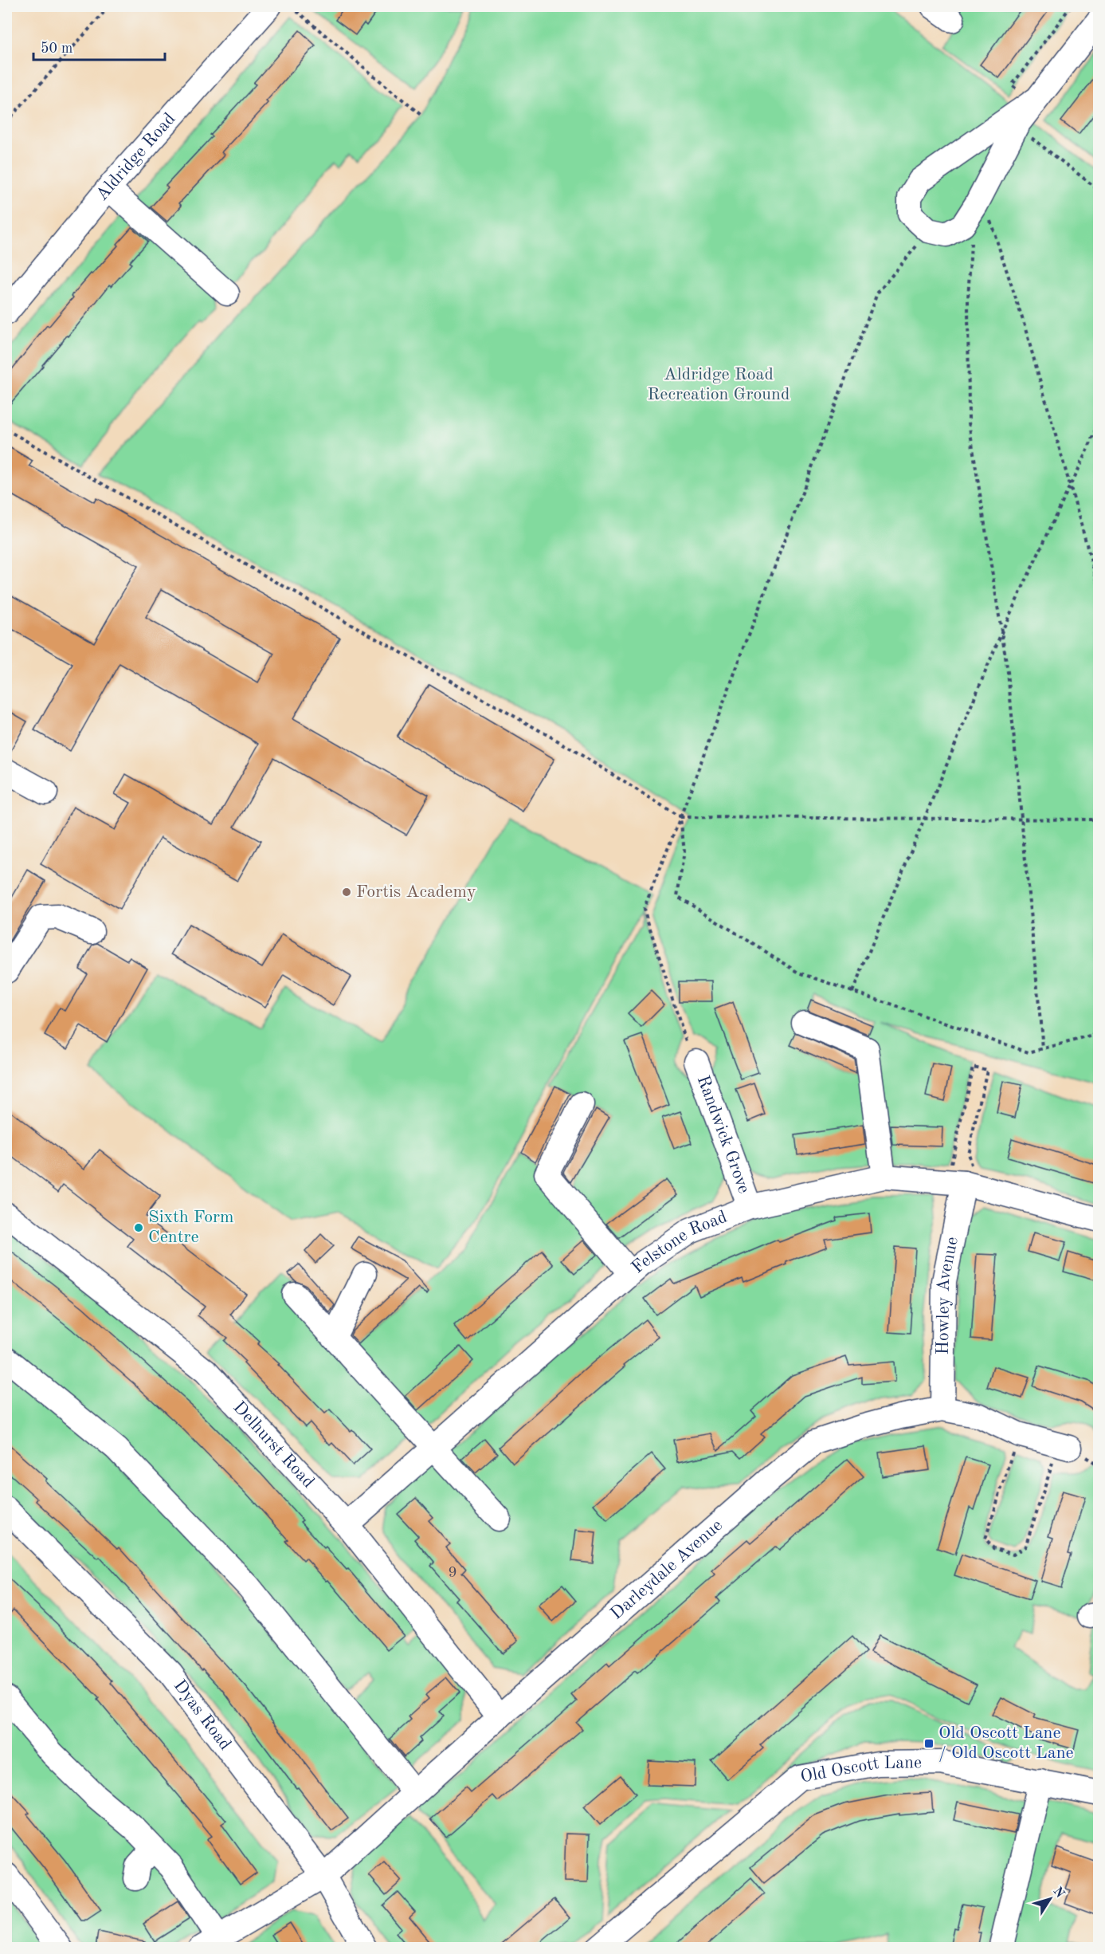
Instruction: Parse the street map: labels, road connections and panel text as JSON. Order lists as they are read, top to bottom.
{
  "streets": {
    "street": [
      "Aldridge Road",
      "Randwick Grove",
      "Felstone Road",
      "Howley Avenue",
      "Delhurst Road",
      "Darleydale Avenue",
      "Dyas Road",
      "Old Oscott Lane"
    ]
  },
  "crossings": [
    ["Randwick Grove", "Felstone Road"],
    ["Felstone Road", "Howley Avenue"],
    ["Felstone Road", "Delhurst Road"],
    ["Howley Avenue", "Darleydale Avenue"],
    ["Delhurst Road", "Darleydale Avenue"],
    ["Darleydale Avenue", "Dyas Road"]
  ],
  "parks": ["Aldridge Road Recreation Ground"],
  "places": {
    "other": ["Fortis Academy", "Sixth Form Centre"],
    "transit": ["Old Oscott Lane / Old Oscott Lane"]
  },
  "house_numbers": ["9"],
  "scale_bar": "50 m",
  "north": "top right"
}
